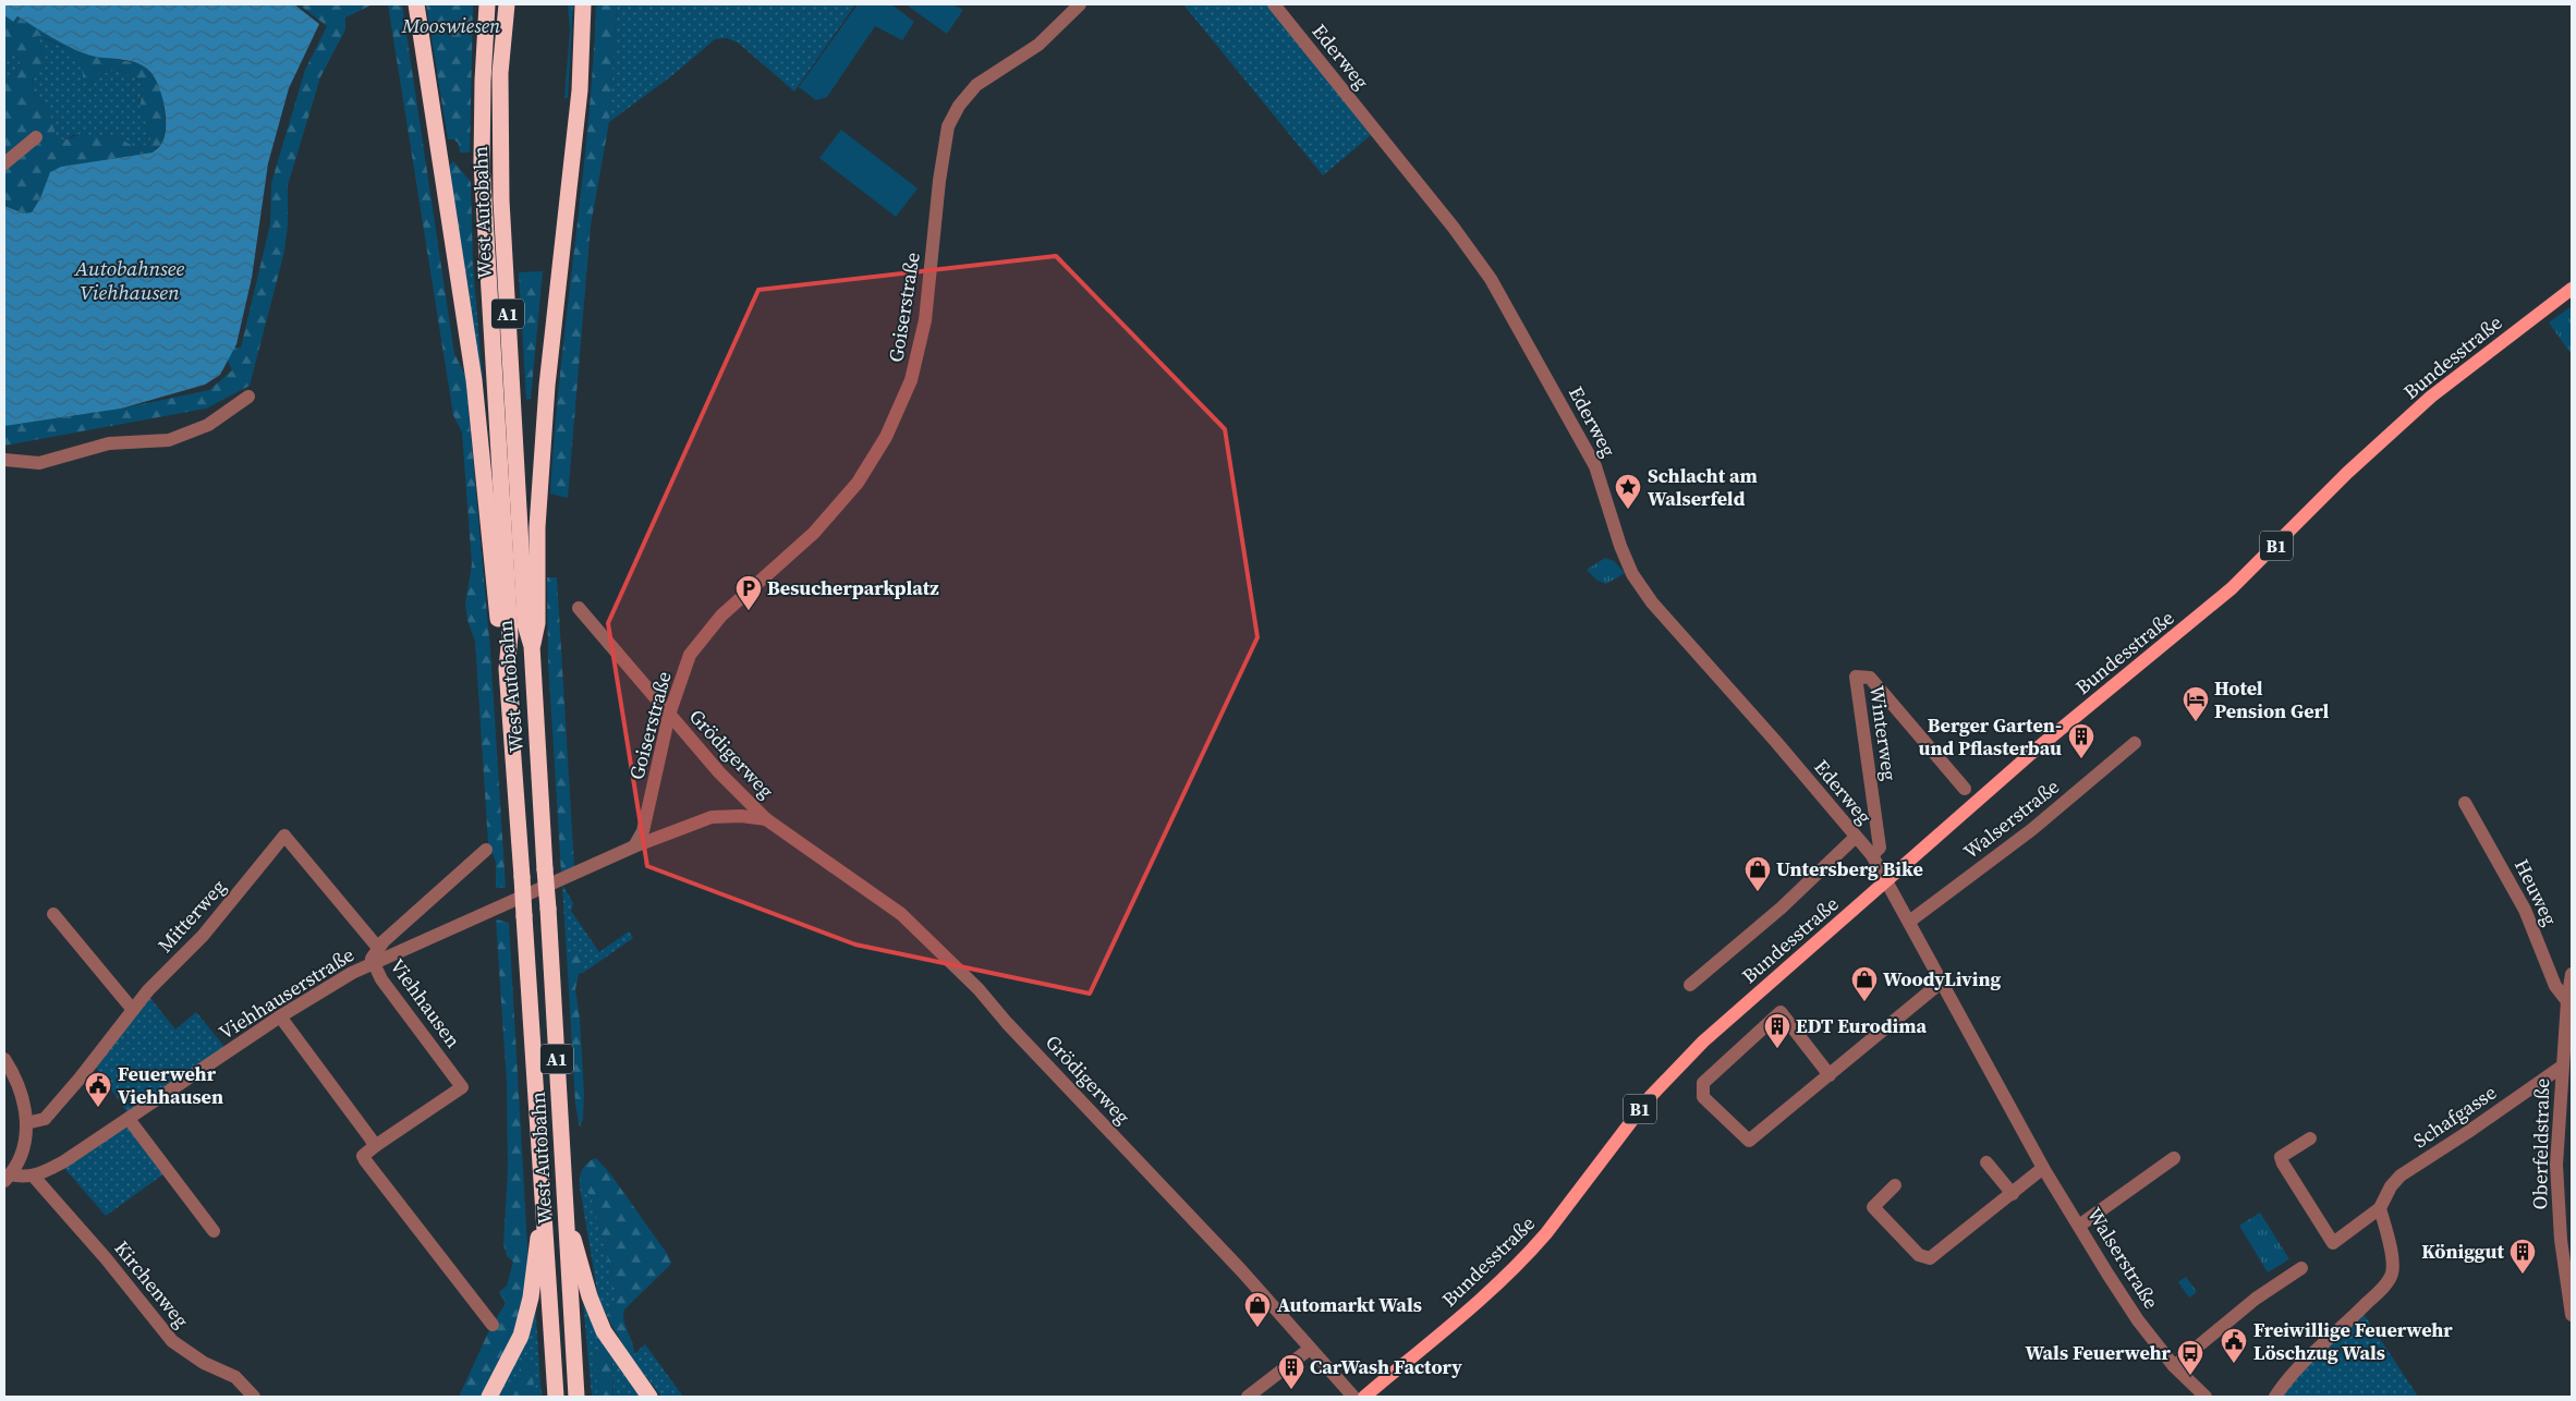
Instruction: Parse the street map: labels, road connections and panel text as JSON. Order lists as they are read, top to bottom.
{
  "streets": {
    "highway": ["West Autobahn", "A1"],
    "main road": ["Bundesstraße", "B1"],
    "street": [
      "Ederweg",
      "Goiserstraße",
      "Winterweg",
      "Grödigerweg",
      "Walserstraße",
      "Heuweg",
      "Mitterweg",
      "Viehhauserstraße",
      "Viehhausen",
      "Schafgasse",
      "Oberfeldstraße",
      "Kirchenweg"
    ]
  },
  "crossings": [
    ["Ederweg", "Bundesstraße"],
    ["Ederweg", "Winterweg"],
    ["Ederweg", "Walserstraße"],
    ["Goiserstraße", "Grödigerweg"],
    ["Goiserstraße", "Viehhauserstraße"],
    ["Bundesstraße", "Walserstraße"],
    ["Grödigerweg", "Viehhauserstraße"],
    ["Heuweg", "Oberfeldstraße"],
    ["Mitterweg", "Viehhausen"],
    ["Viehhauserstraße", "Viehhausen"],
    ["Viehhauserstraße", "Kirchenweg"],
    ["Schafgasse", "Oberfeldstraße"]
  ],
  "water": ["Autobahnsee Viehhausen"],
  "parks": ["Mooswiesen"],
  "places": {
    "place": ["Schlacht am Walserfeld"],
    "parking": ["Besucherparkplatz"],
    "hotel": ["Hotel Pension Gerl"],
    "building": [
      "Berger Garten- und Pflasterbau",
      "EDT Eurodima",
      "Königgut",
      "CarWash Factory"
    ],
    "shop": ["Untersberg Bike", "WoodyLiving", "Automarkt Wals"],
    "public building": ["Feuerwehr Viehhausen", "Freiwillige Feuerwehr Löschzug Wals"],
    "bus stop": ["Wals Feuerwehr"]
  }
}
